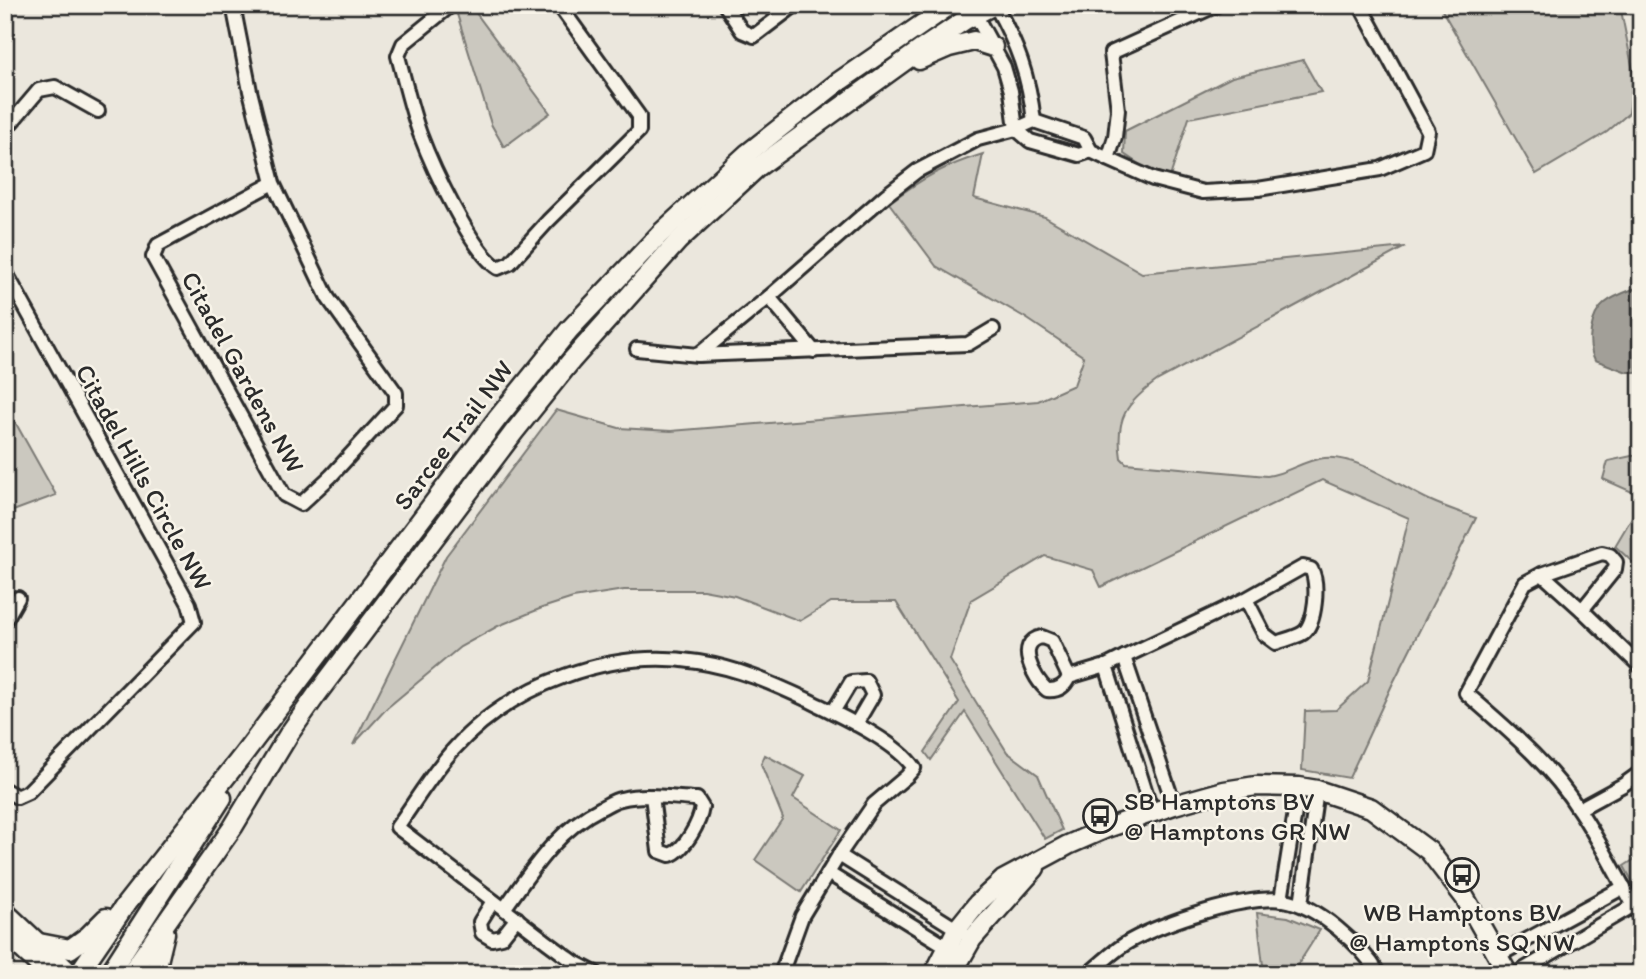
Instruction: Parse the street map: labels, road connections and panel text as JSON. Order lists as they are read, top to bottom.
{
  "streets": {
    "main road": ["Sarcee Trail NW"],
    "street": ["Citadel Gardens NW", "Citadel Hills Circle NW"]
  },
  "places": {
    "bus stop": ["SB Hamptons BV @ Hamptons GR NW", "WB Hamptons BV @ Hamptons SQ NW"]
  }
}
